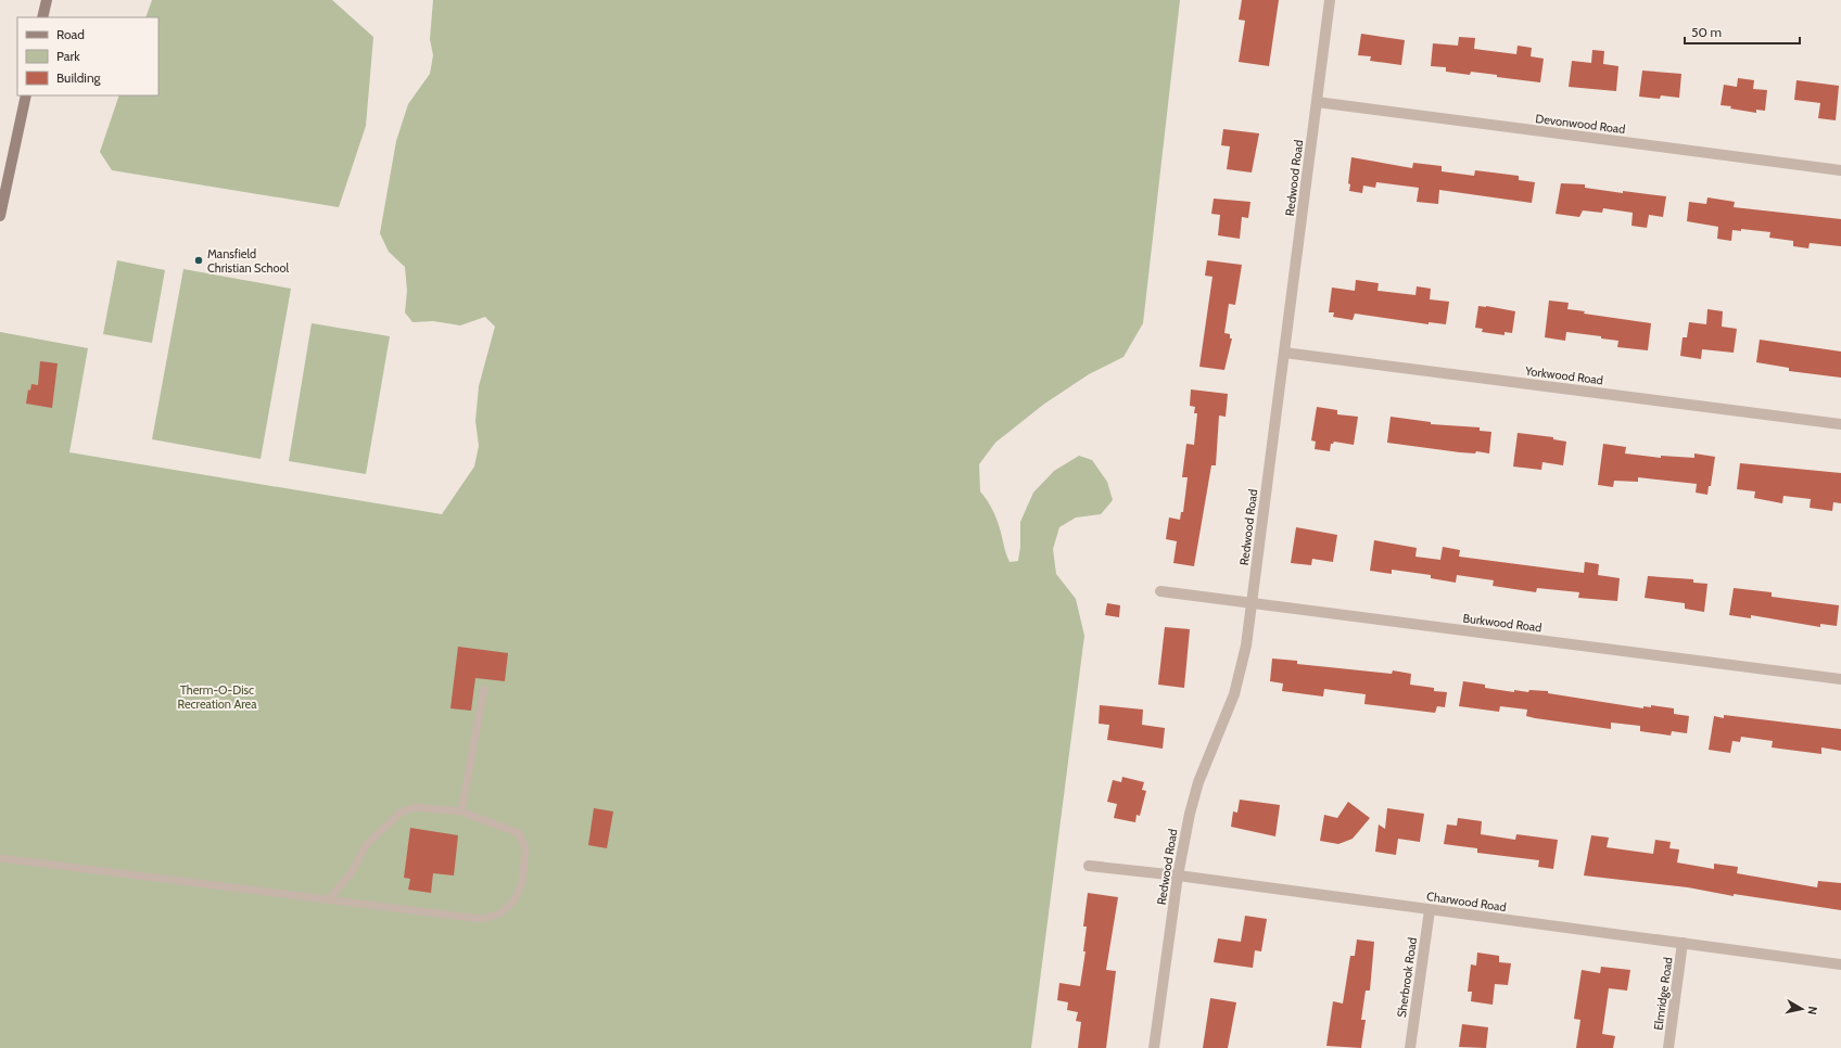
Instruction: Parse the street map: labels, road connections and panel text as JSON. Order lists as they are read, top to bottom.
{
  "streets": {
    "street": [
      "Devonwood Road",
      "Redwood Road",
      "Yorkwood Road",
      "Burkwood Road",
      "Charwood Road",
      "Sherbrook Road",
      "Elmridge Road"
    ]
  },
  "crossings": [
    ["Devonwood Road", "Redwood Road"],
    ["Redwood Road", "Yorkwood Road"],
    ["Redwood Road", "Burkwood Road"],
    ["Redwood Road", "Charwood Road"],
    ["Charwood Road", "Sherbrook Road"],
    ["Charwood Road", "Elmridge Road"]
  ],
  "parks": ["Therm-O-Disc Recreation Area"],
  "places": ["Mansfield Christian School"],
  "legend": ["Road", "Park", "Building"],
  "scale_bar": "50 m",
  "north": "right"
}
